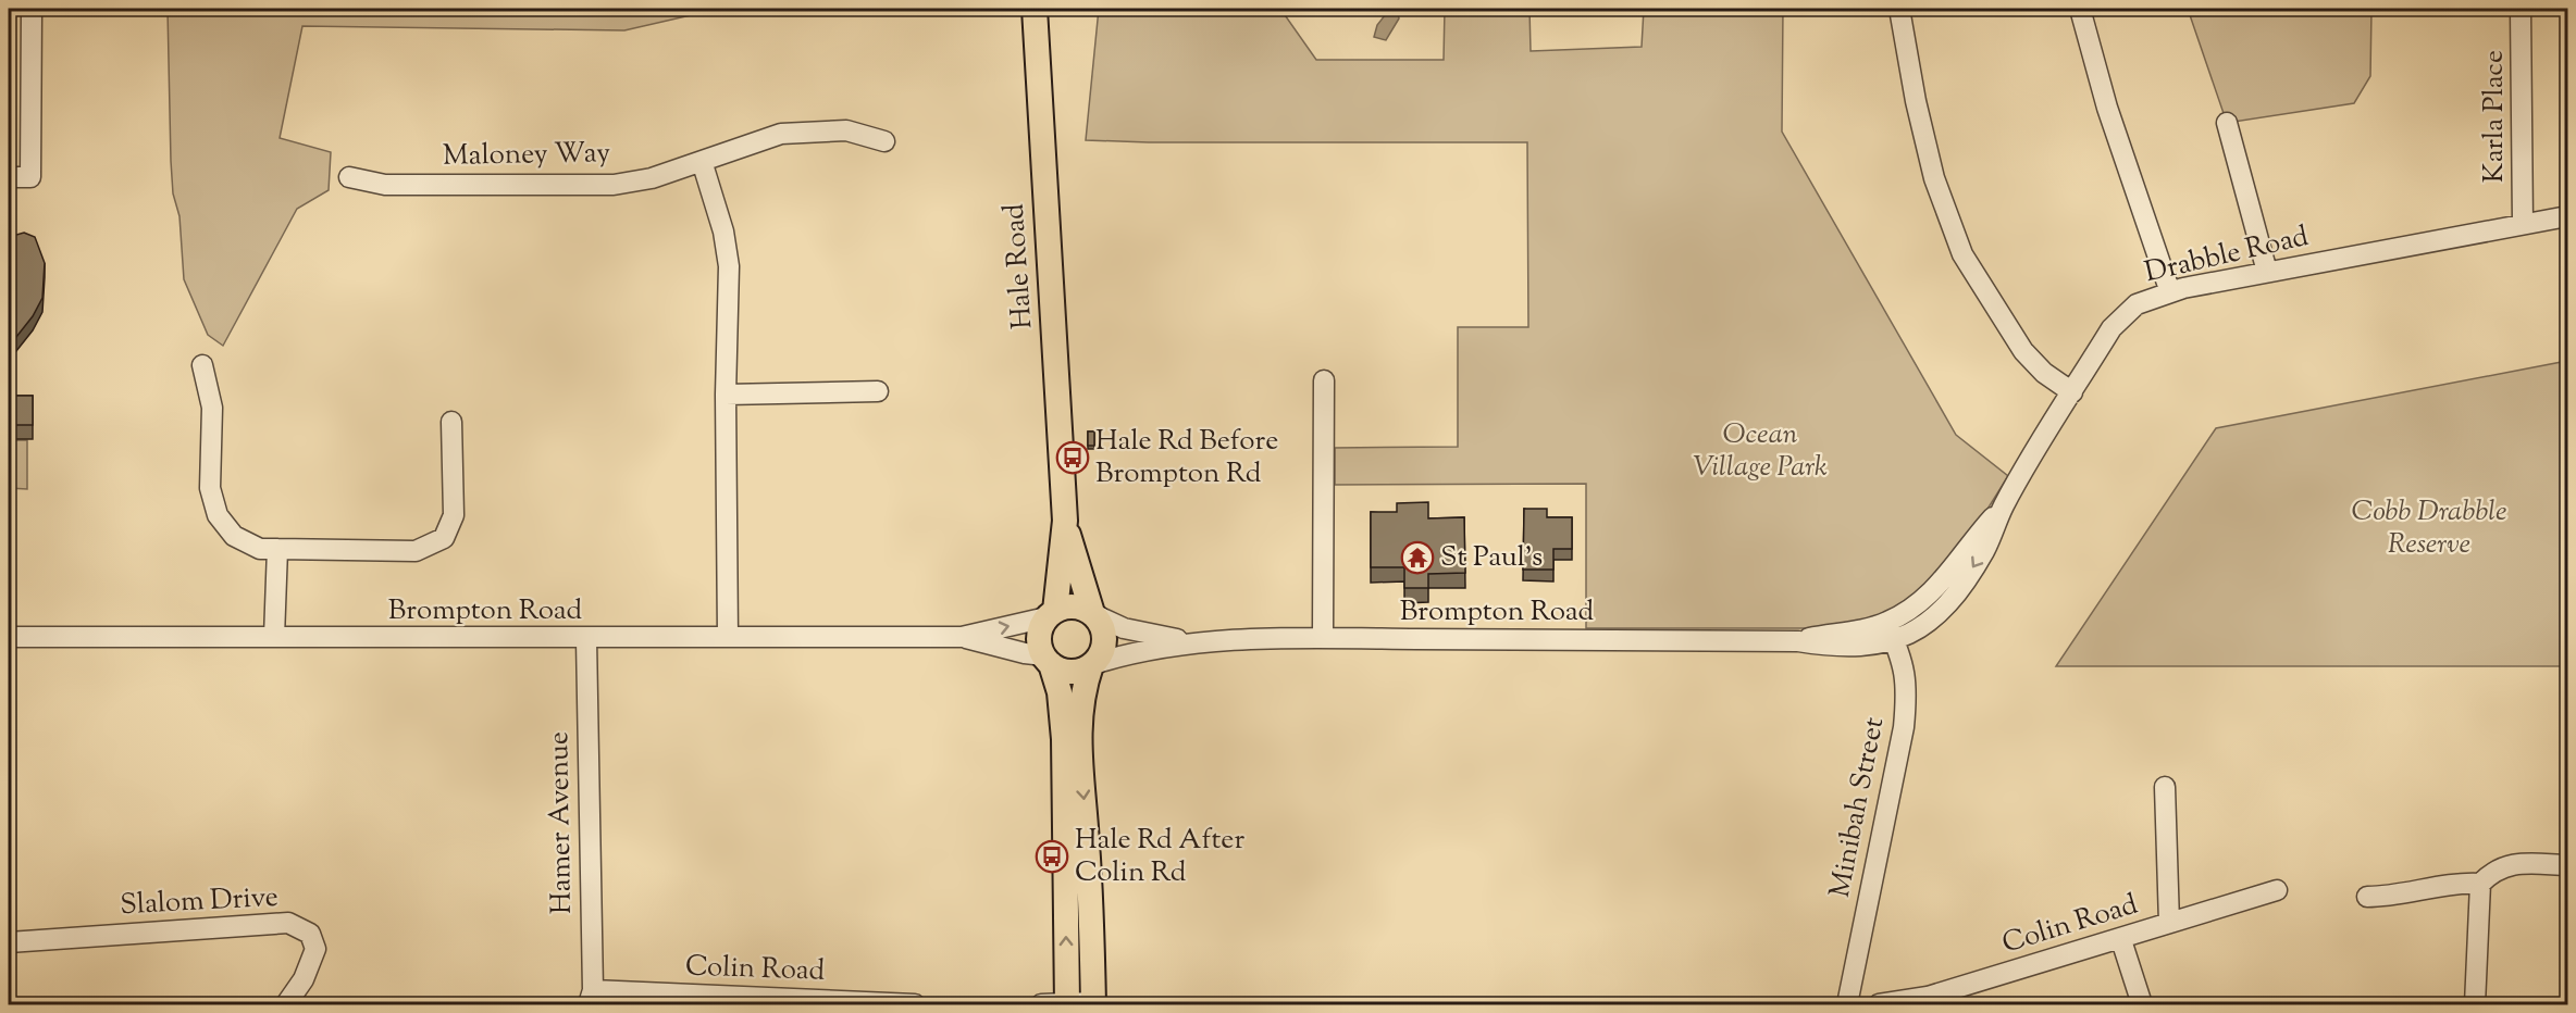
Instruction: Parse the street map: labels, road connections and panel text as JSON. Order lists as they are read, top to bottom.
{
  "streets": {
    "main road": ["Hale Road"],
    "street": [
      "Karla Place",
      "Maloney Way",
      "Drabble Road",
      "Brompton Road",
      "Minibah Street",
      "Hamer Avenue",
      "Slalom Drive",
      "Colin Road"
    ]
  },
  "crossings": [
    ["Karla Place", "Drabble Road"],
    ["Drabble Road", "Brompton Road"],
    ["Drabble Road", "Minibah Street"],
    ["Hale Road", "Brompton Road"],
    ["Brompton Road", "Minibah Street"],
    ["Brompton Road", "Hamer Avenue"],
    ["Hamer Avenue", "Colin Road"]
  ],
  "parks": ["Ocean Village Park", "Cobb Drabble Reserve"],
  "places": {
    "bus stop": ["Hale Rd Before Brompton Rd", "Hale Rd After Colin Rd"],
    "temple": ["St Paul's"]
  }
}
